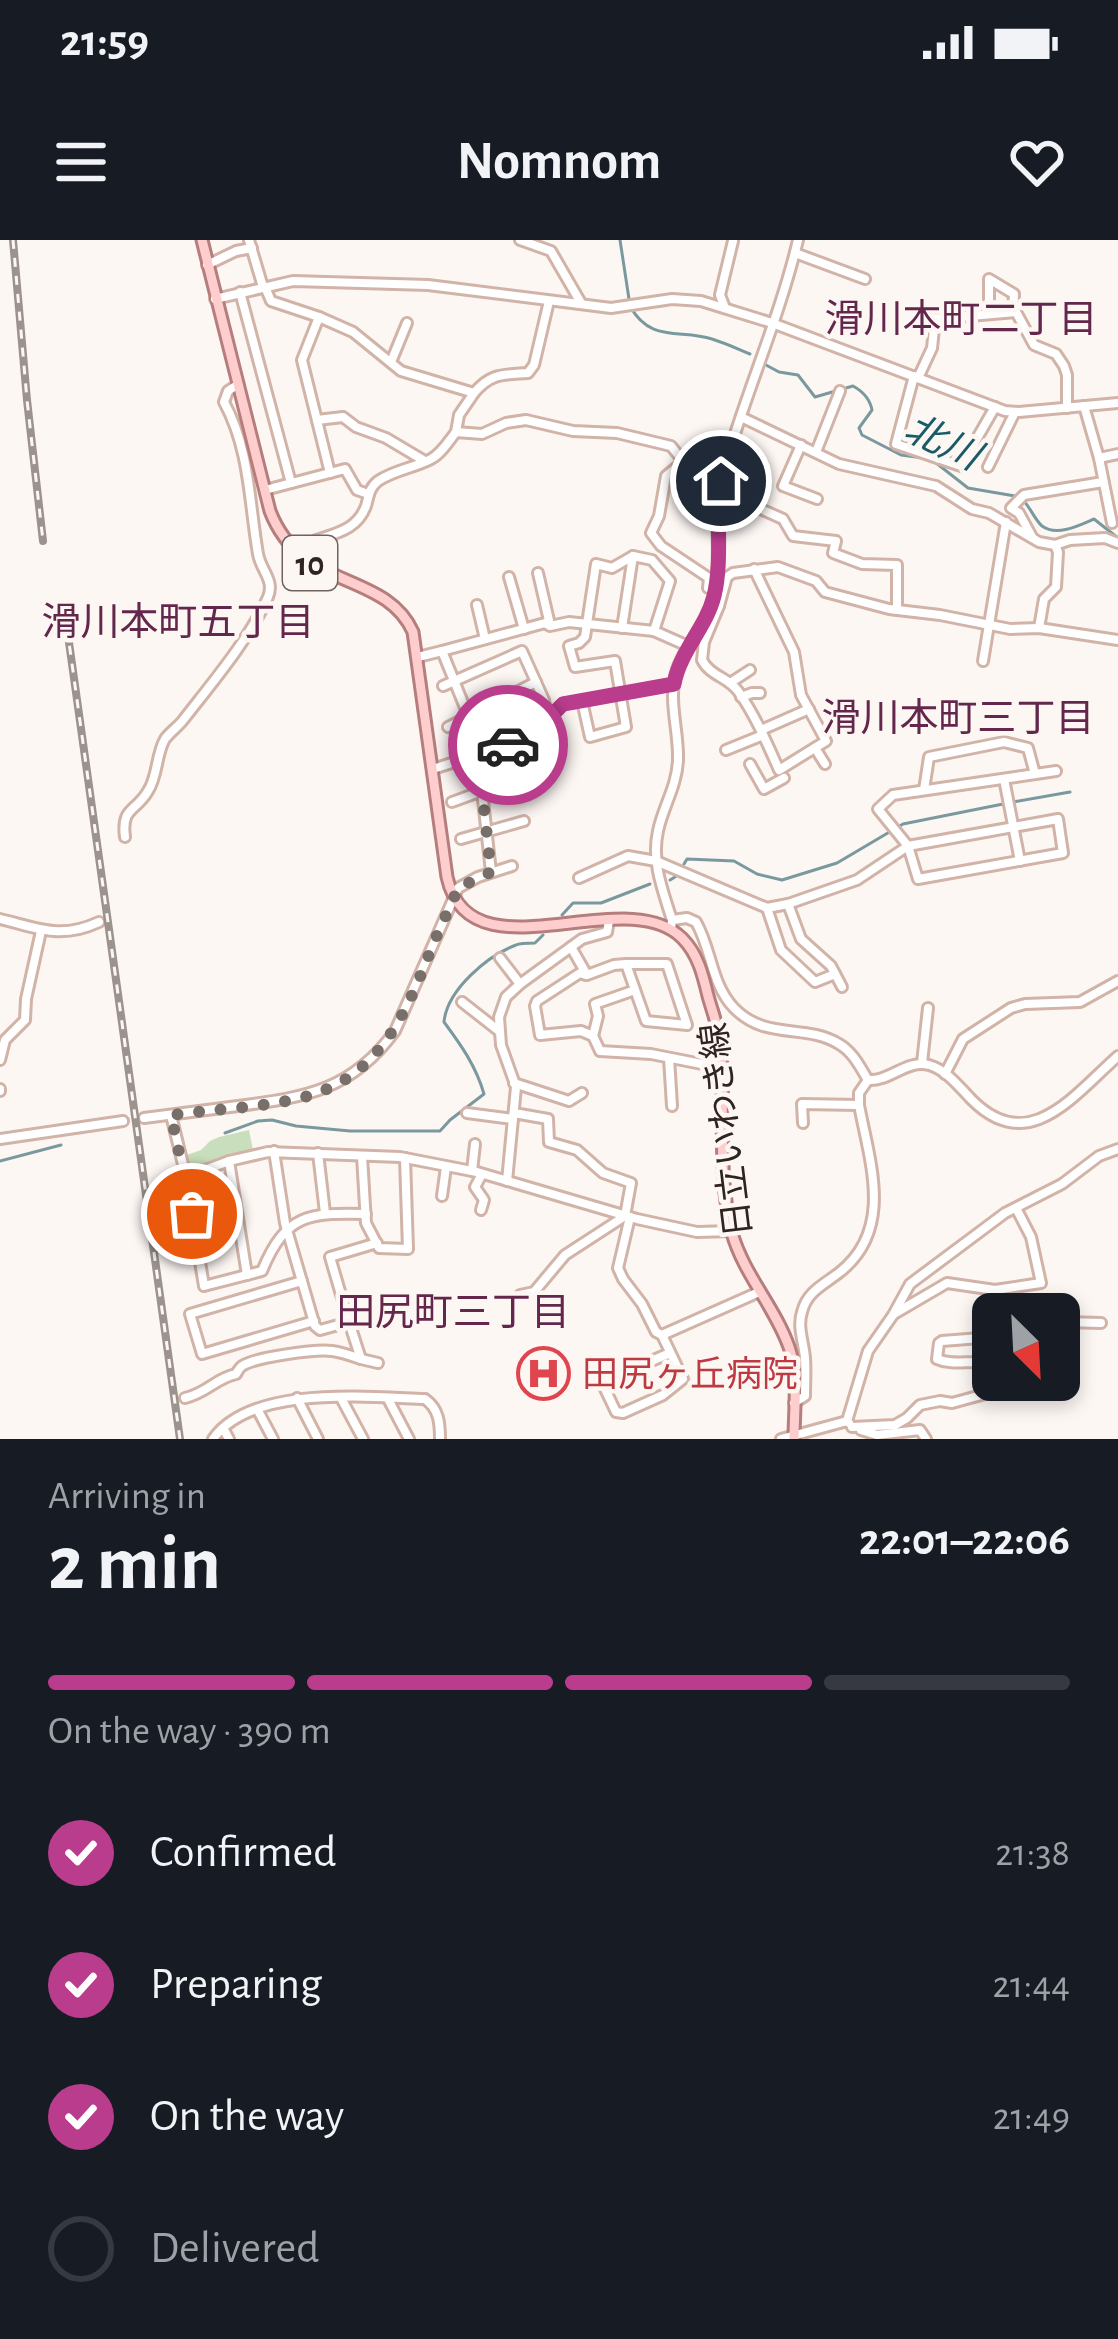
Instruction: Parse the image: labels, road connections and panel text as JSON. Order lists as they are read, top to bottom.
{
  "streets": {
    "main road": ["10", "日立いわき線"]
  },
  "districts": [
    "滑川本町二丁目",
    "滑川本町五丁目",
    "滑川本町三丁目",
    "田尻町三丁目"
  ],
  "water": ["北川"],
  "places": {
    "hospital": ["田尻ヶ丘病院"]
  },
  "north": "bottom right",
  "page": {
    "status": "21:59",
    "header": "Nomnom",
    "heading": ["2 min", "Arriving in", "22:01–22:06"],
    "bar": "On the way · 390 m",
    "list": [
      ["Confirmed", "21:38"],
      ["Preparing", "21:44"],
      ["On the way", "21:49"],
      "Delivered"
    ]
  }
}
